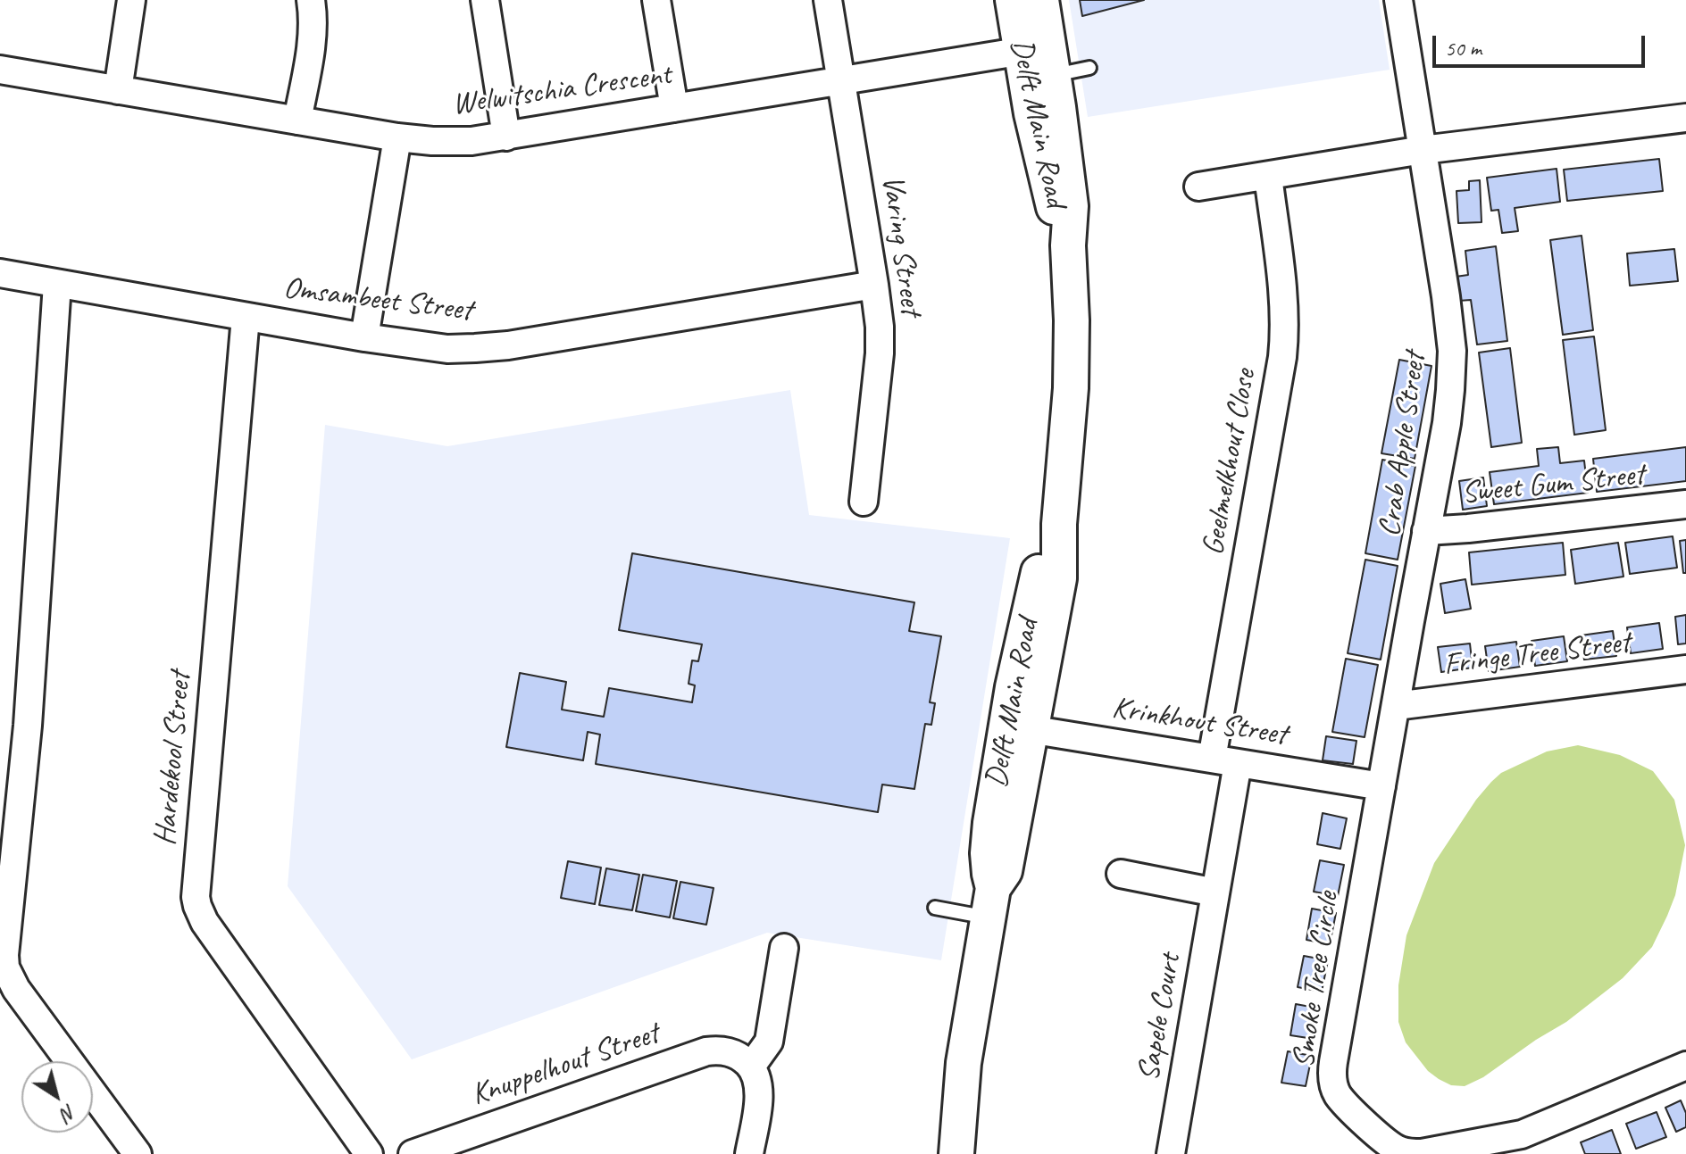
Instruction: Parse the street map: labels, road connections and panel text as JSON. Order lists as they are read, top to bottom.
{
  "streets": {
    "street": [
      "Welwitschia Crescent",
      "Delft Main Road",
      "Varing Street",
      "Omsambeet Street",
      "Crab Apple Street",
      "Geelmelkhout Close",
      "Sweet Gum Street",
      "Fringe Tree Street",
      "Krinkhout Street",
      "Hardekool Street",
      "Smoke Tree Circle",
      "Sapele Court",
      "Knuppelhout Street"
    ]
  },
  "crossings": [
    ["Welwitschia Crescent", "Delft Main Road"],
    ["Welwitschia Crescent", "Varing Street"],
    ["Delft Main Road", "Krinkhout Street"],
    ["Varing Street", "Omsambeet Street"],
    ["Omsambeet Street", "Hardekool Street"],
    ["Crab Apple Street", "Sweet Gum Street"],
    ["Crab Apple Street", "Fringe Tree Street"],
    ["Crab Apple Street", "Smoke Tree Circle"],
    ["Geelmelkhout Close", "Krinkhout Street"],
    ["Geelmelkhout Close", "Sapele Court"],
    ["Fringe Tree Street", "Smoke Tree Circle"],
    ["Krinkhout Street", "Smoke Tree Circle"],
    ["Krinkhout Street", "Sapele Court"]
  ],
  "scale_bar": "50 m",
  "north": "bottom right"
}
